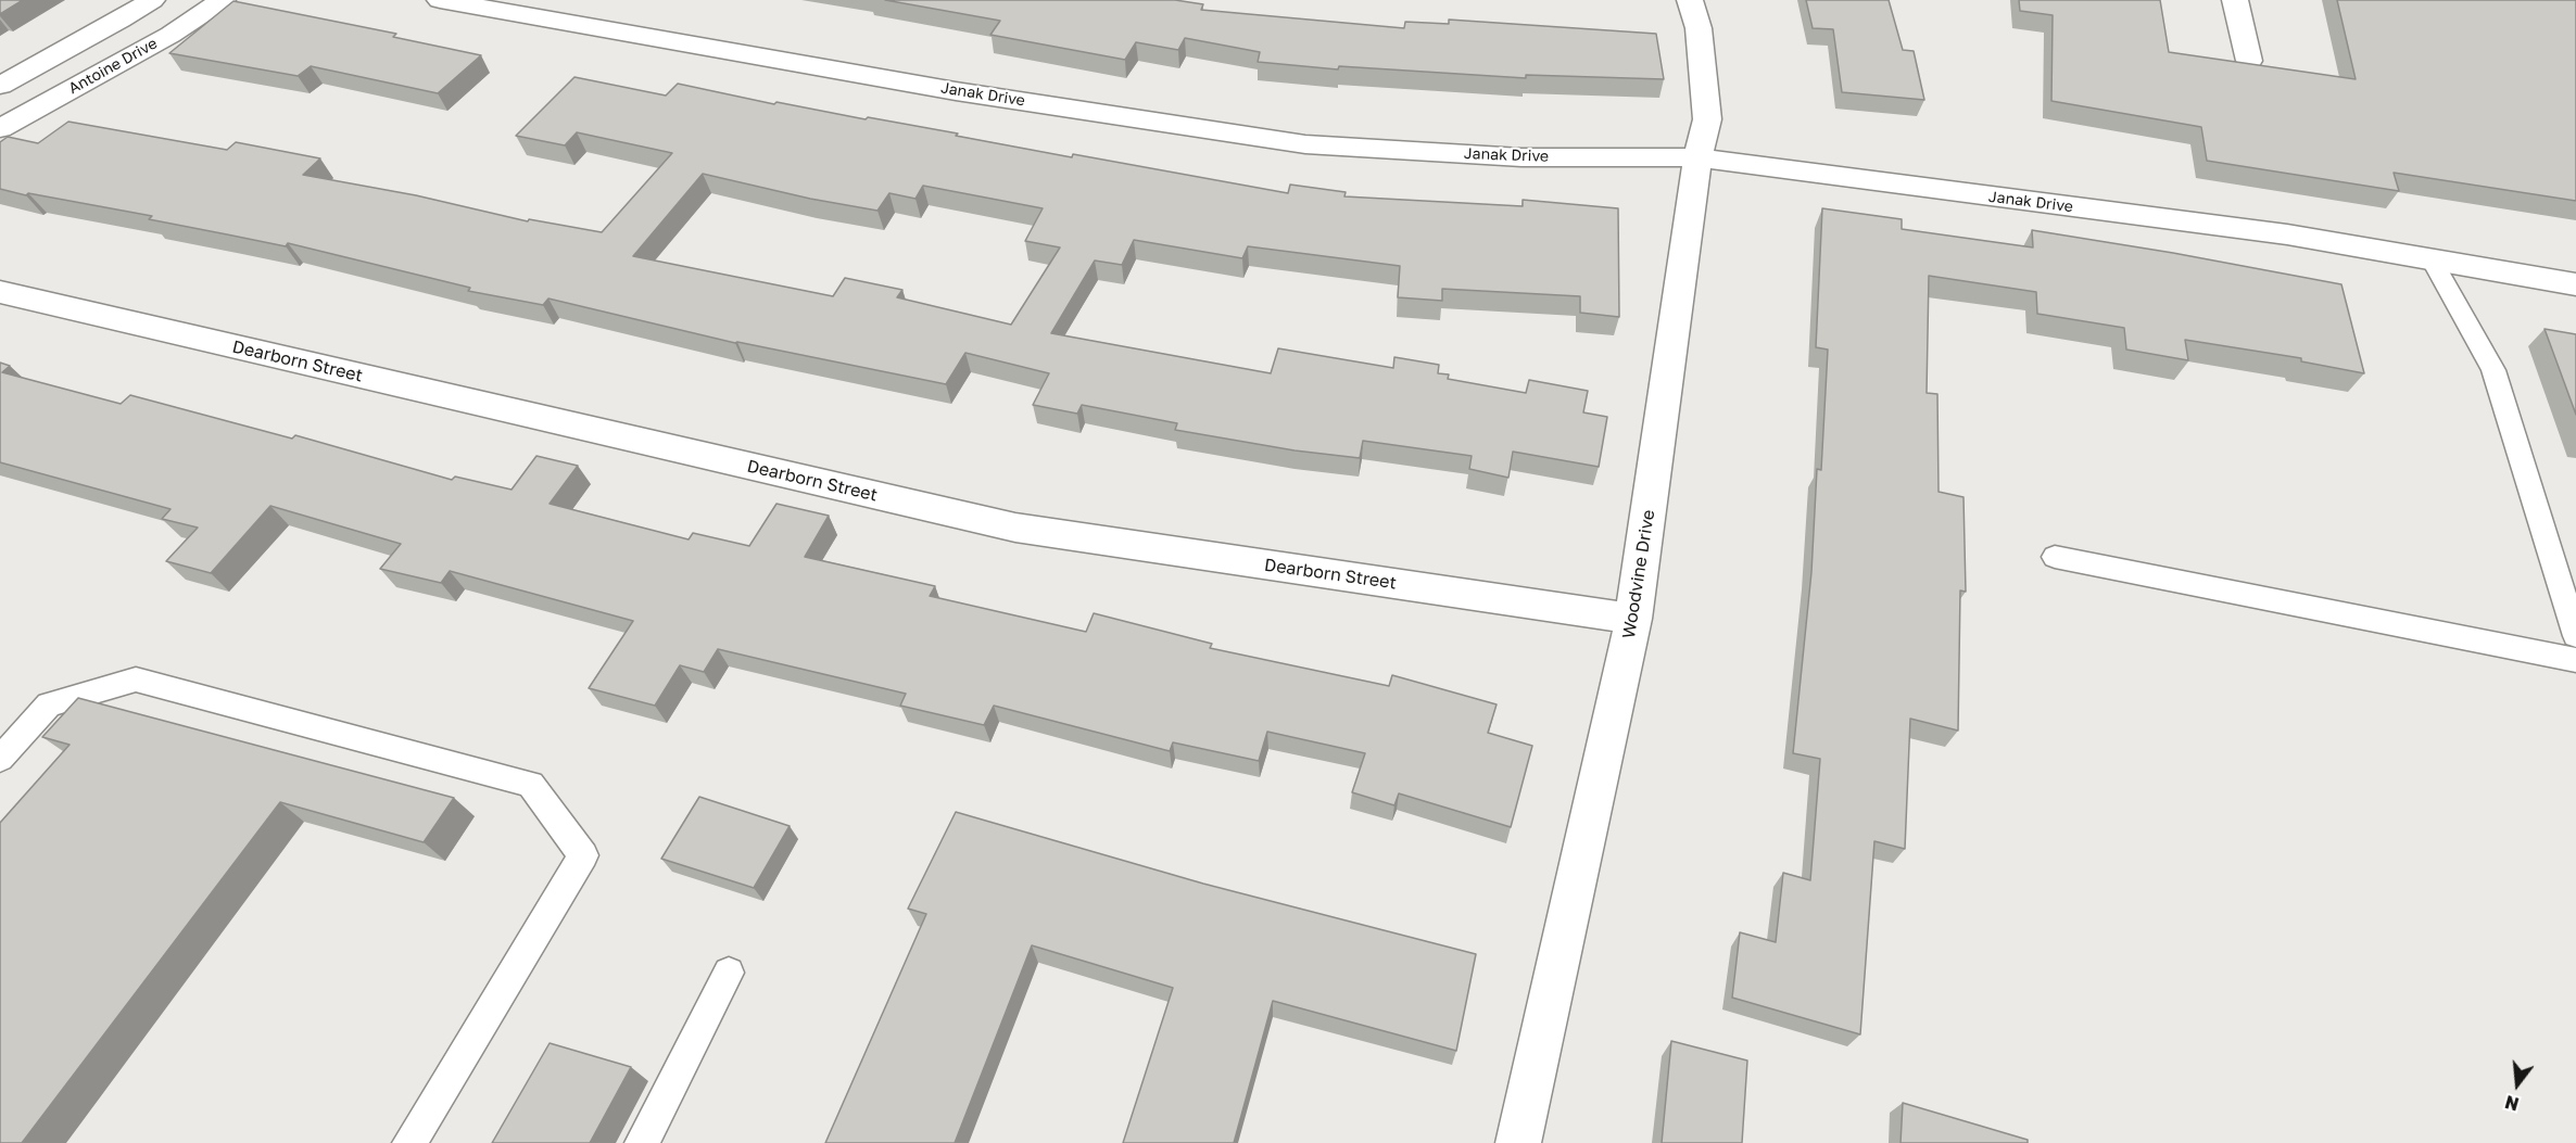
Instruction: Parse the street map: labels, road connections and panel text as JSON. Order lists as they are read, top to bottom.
{
  "streets": {
    "street": [
      "Antoine Drive",
      "Janak Drive",
      "Dearborn Street",
      "Woodvine Drive"
    ]
  },
  "crossings": [
    ["Janak Drive", "Woodvine Drive"],
    ["Dearborn Street", "Woodvine Drive"]
  ],
  "north": "bottom"
}
